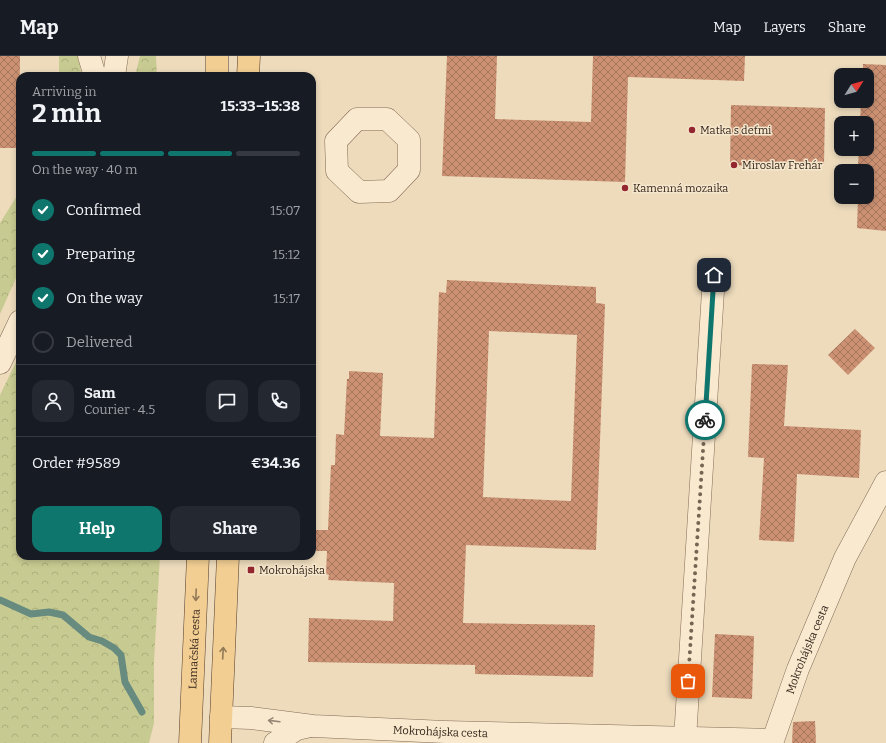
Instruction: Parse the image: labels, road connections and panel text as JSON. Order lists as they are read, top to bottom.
{
  "streets": {
    "main road": ["Lamačská cesta"],
    "street": ["Mokrohájska cesta"]
  },
  "places": {
    "other": ["Matka s deťmi", "Miroslav Frehár", "Kamenná mozaika"],
    "transit": ["Mokrohájska"]
  },
  "north": "top right",
  "page": {
    "header": "Map",
    "nav": ["Map", "Layers", "Share"],
    "map_buttons": ["+", "−"],
    "heading": ["2 min", "Arriving in", "15:33–15:38"],
    "panel": [
      "Sam",
      "Courier · 4.5",
      "Order #9589",
      "€34.36"
    ],
    "bar": "On the way · 40 m",
    "list": [
      ["Confirmed", "15:07"],
      ["Preparing", "15:12"],
      ["On the way", "15:17"],
      "Delivered"
    ],
    "buttons": ["Help", "Share"]
  }
}
